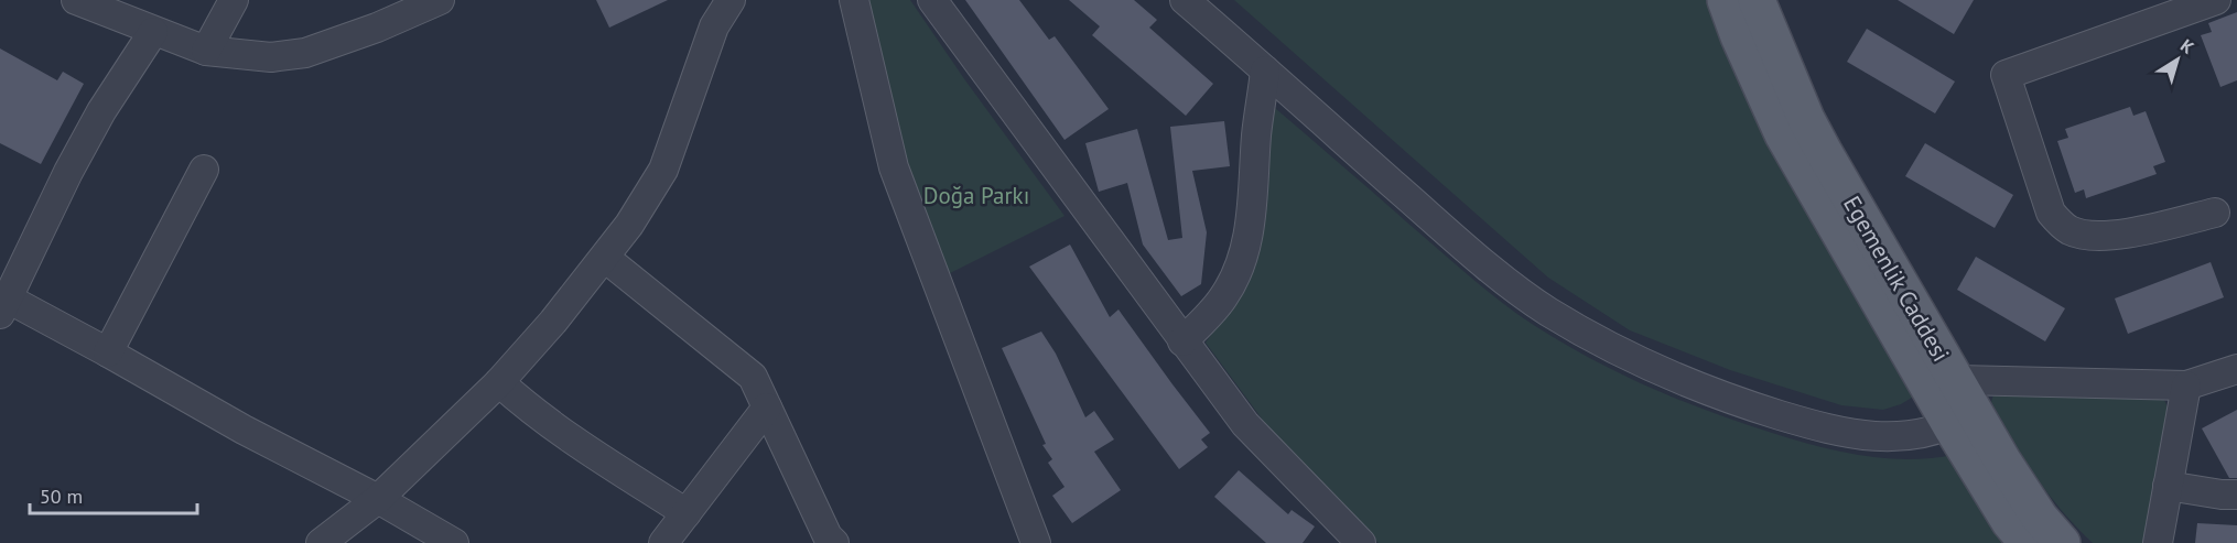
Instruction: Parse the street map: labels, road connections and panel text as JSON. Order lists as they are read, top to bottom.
{
  "streets": {
    "main road": ["Egemenlik Caddesi"]
  },
  "parks": ["Doğa Parkı"],
  "scale_bar": "50 m",
  "north": "top right"
}
